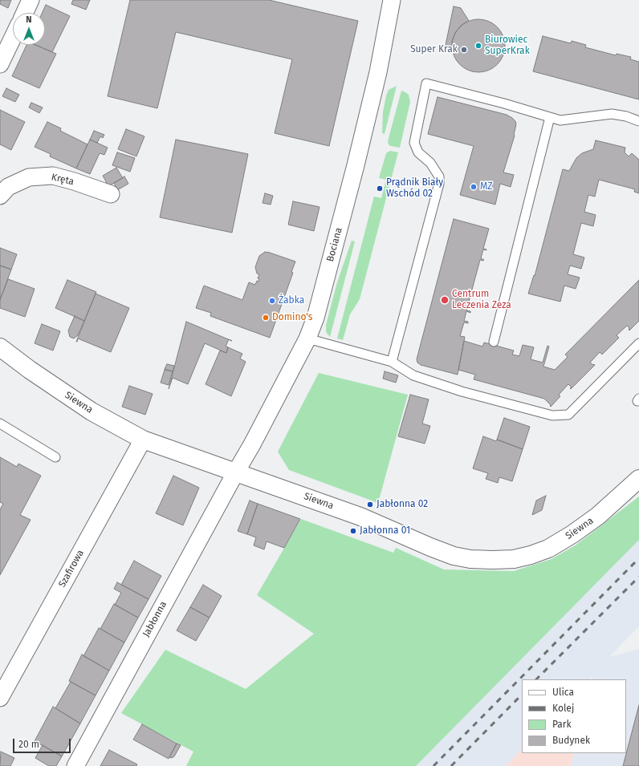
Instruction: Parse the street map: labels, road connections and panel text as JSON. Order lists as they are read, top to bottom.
{
  "streets": {
    "street": [
      "Kręta",
      "Bociana",
      "Siewna",
      "Szafirowa",
      "Jabłonna"
    ]
  },
  "crossings": [
    ["Bociana", "Siewna"],
    ["Bociana", "Jabłonna"],
    ["Siewna", "Szafirowa"],
    ["Siewna", "Jabłonna"]
  ],
  "places": [
    "Biurowiec SuperKrak",
    "Super Krak",
    "MZ",
    "Prądnik Biały Wschód 02",
    "Centrum Leczenia Zeza",
    "Żabka",
    "Domino's",
    "Jabłonna 02",
    "Jabłonna 01"
  ],
  "legend": [
    "Ulica",
    "Kolej",
    "Park",
    "Budynek"
  ],
  "scale_bar": "20 m",
  "north": "top"
}
